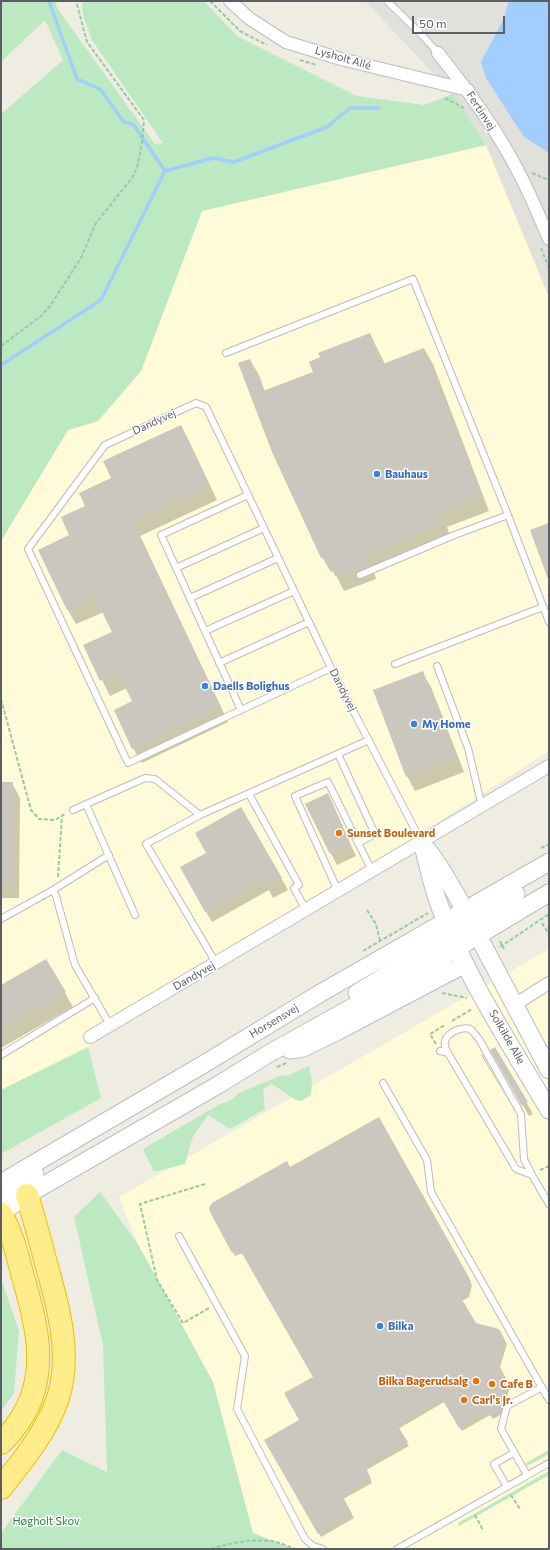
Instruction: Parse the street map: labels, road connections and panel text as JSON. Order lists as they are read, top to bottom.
{
  "streets": {
    "main road": ["Dandyvej", "Horsensvej", "Solkilde Alle"],
    "street": ["Lysholt Allé", "Fertinvej"]
  },
  "crossings": [
    ["Lysholt Allé", "Fertinvej"],
    ["Dandyvej", "Horsensvej"],
    ["Dandyvej", "Solkilde Alle"],
    ["Horsensvej", "Solkilde Alle"]
  ],
  "parks": ["Høgholt Skov"],
  "places": [
    "Bauhaus",
    "Daells Bolighus",
    "My Home",
    "Sunset Boulevard",
    "Bilka",
    "Bilka Bagerudsalg",
    "Cafe B",
    "Carl's Jr."
  ],
  "scale_bar": "50 m"
}
